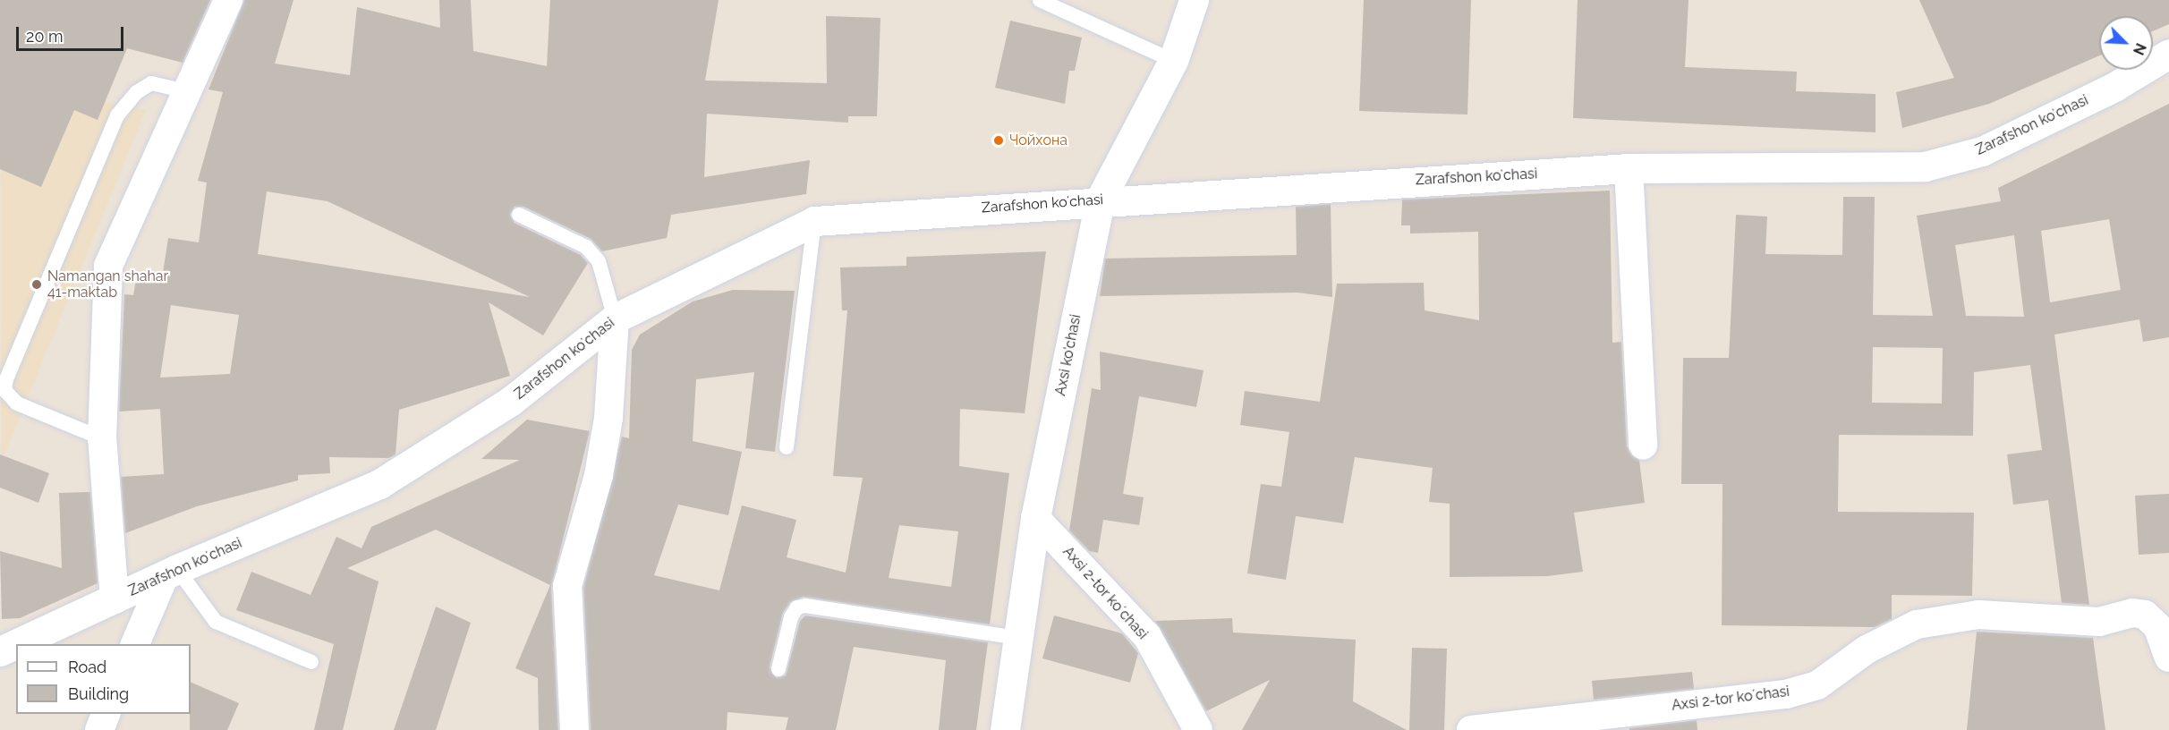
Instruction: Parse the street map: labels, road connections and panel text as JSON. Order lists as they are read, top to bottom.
{
  "streets": {
    "street": ["Zarafshon koʻchasi", "Axsi ko'chasi", "Аxsi 2-tor koʼchasi"]
  },
  "crossings": [
    ["Zarafshon koʻchasi", "Axsi ko'chasi"],
    ["Axsi ko'chasi", "Аxsi 2-tor koʼchasi"]
  ],
  "places": ["Чойхона", "Namangan shahar 41-maktab"],
  "legend": ["Road", "Building"],
  "scale_bar": "20 m",
  "north": "bottom right"
}
